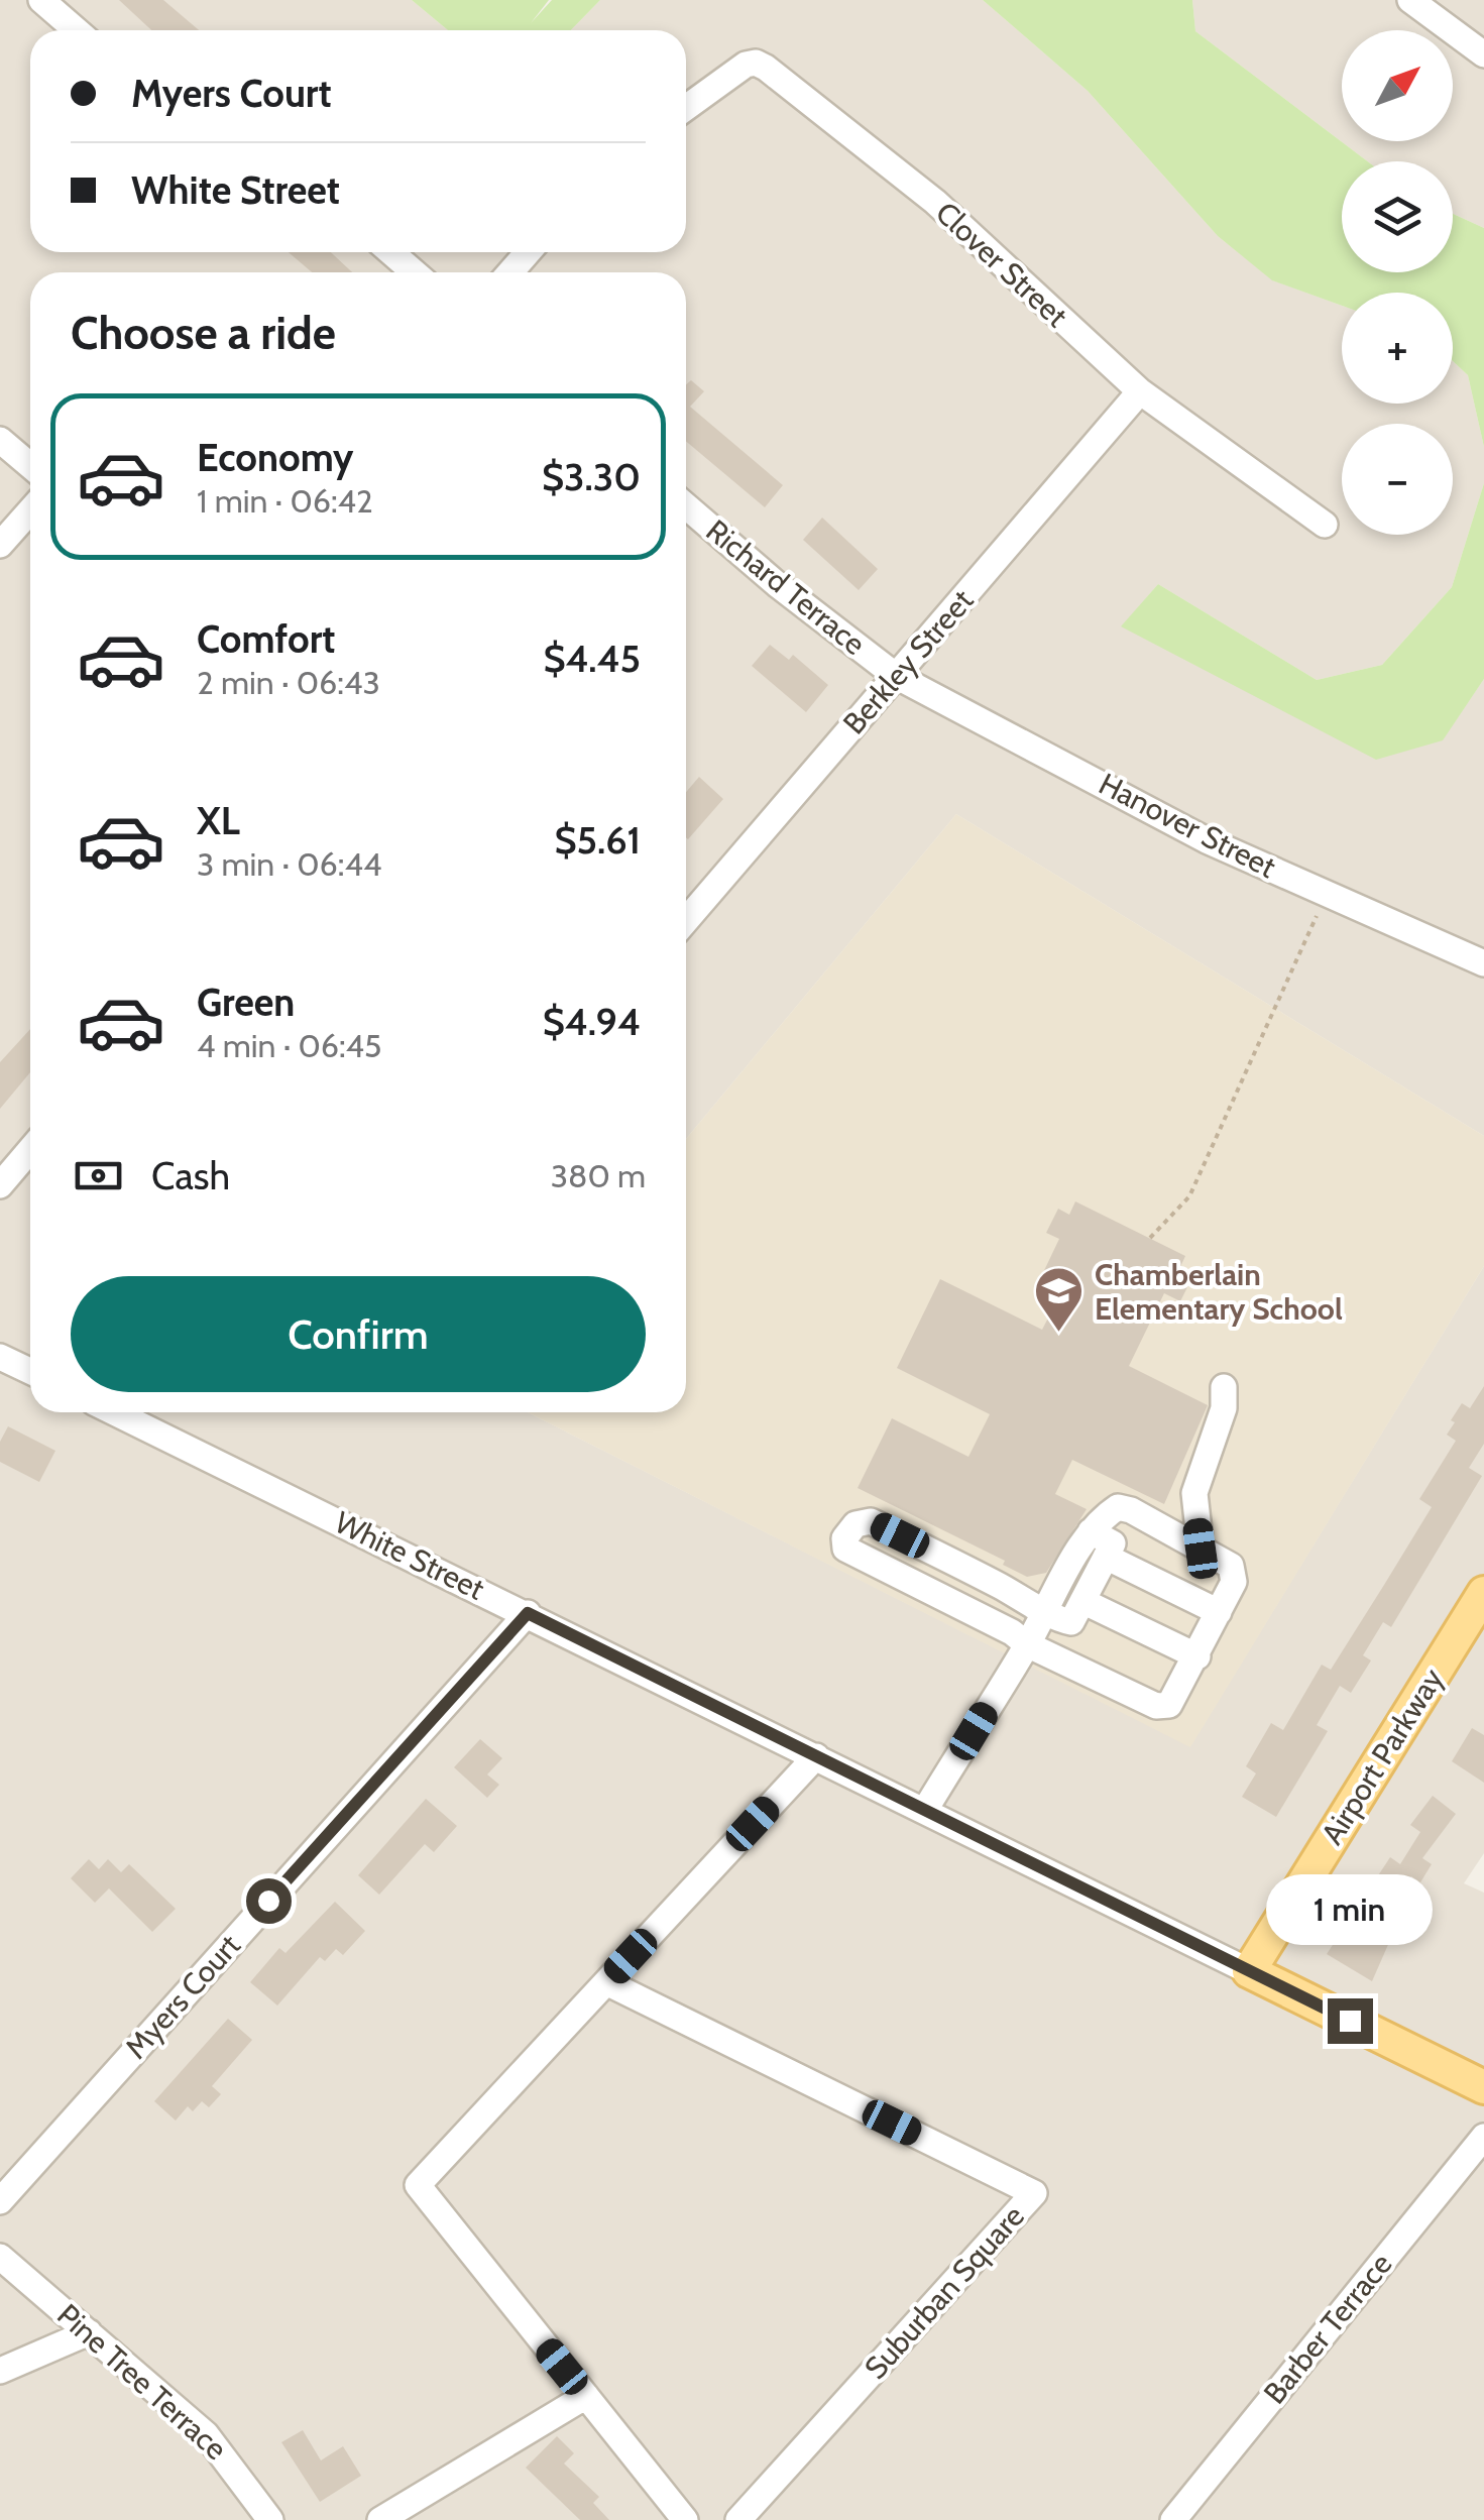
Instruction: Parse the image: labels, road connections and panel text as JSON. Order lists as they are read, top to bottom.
{
  "streets": {
    "main road": ["White Street", "Airport Parkway"],
    "street": [
      "Clover Street",
      "Richard Terrace",
      "Berkley Street",
      "Hanover Street",
      "Myers Court",
      "Suburban Square",
      "Barber Terrace",
      "Pine Tree Terrace"
    ]
  },
  "crossings": [
    ["Clover Street", "Berkley Street"],
    ["Richard Terrace", "Berkley Street"],
    ["Richard Terrace", "Hanover Street"],
    ["Berkley Street", "Hanover Street"],
    ["White Street", "Airport Parkway"],
    ["White Street", "Myers Court"]
  ],
  "places": {
    "school or university": ["Chamberlain Elementary School"]
  },
  "north": "top right",
  "page": {
    "map_buttons": ["+", "−"],
    "banner": ["Myers Court", "White Street"],
    "heading": "Choose a ride",
    "list": [
      {
        "name": "Economy",
        "note": "1 min · 06:42",
        "value": "$3.30"
      },
      {
        "name": "Comfort",
        "note": "2 min · 06:43",
        "value": "$4.45"
      },
      {
        "name": "XL",
        "note": "3 min · 06:44",
        "value": "$5.61"
      },
      {
        "name": "Green",
        "note": "4 min · 06:45",
        "value": "$4.94"
      }
    ],
    "pay": ["Cash", "380 m"],
    "buttons": "Confirm",
    "bubble": "1 min"
  }
}
